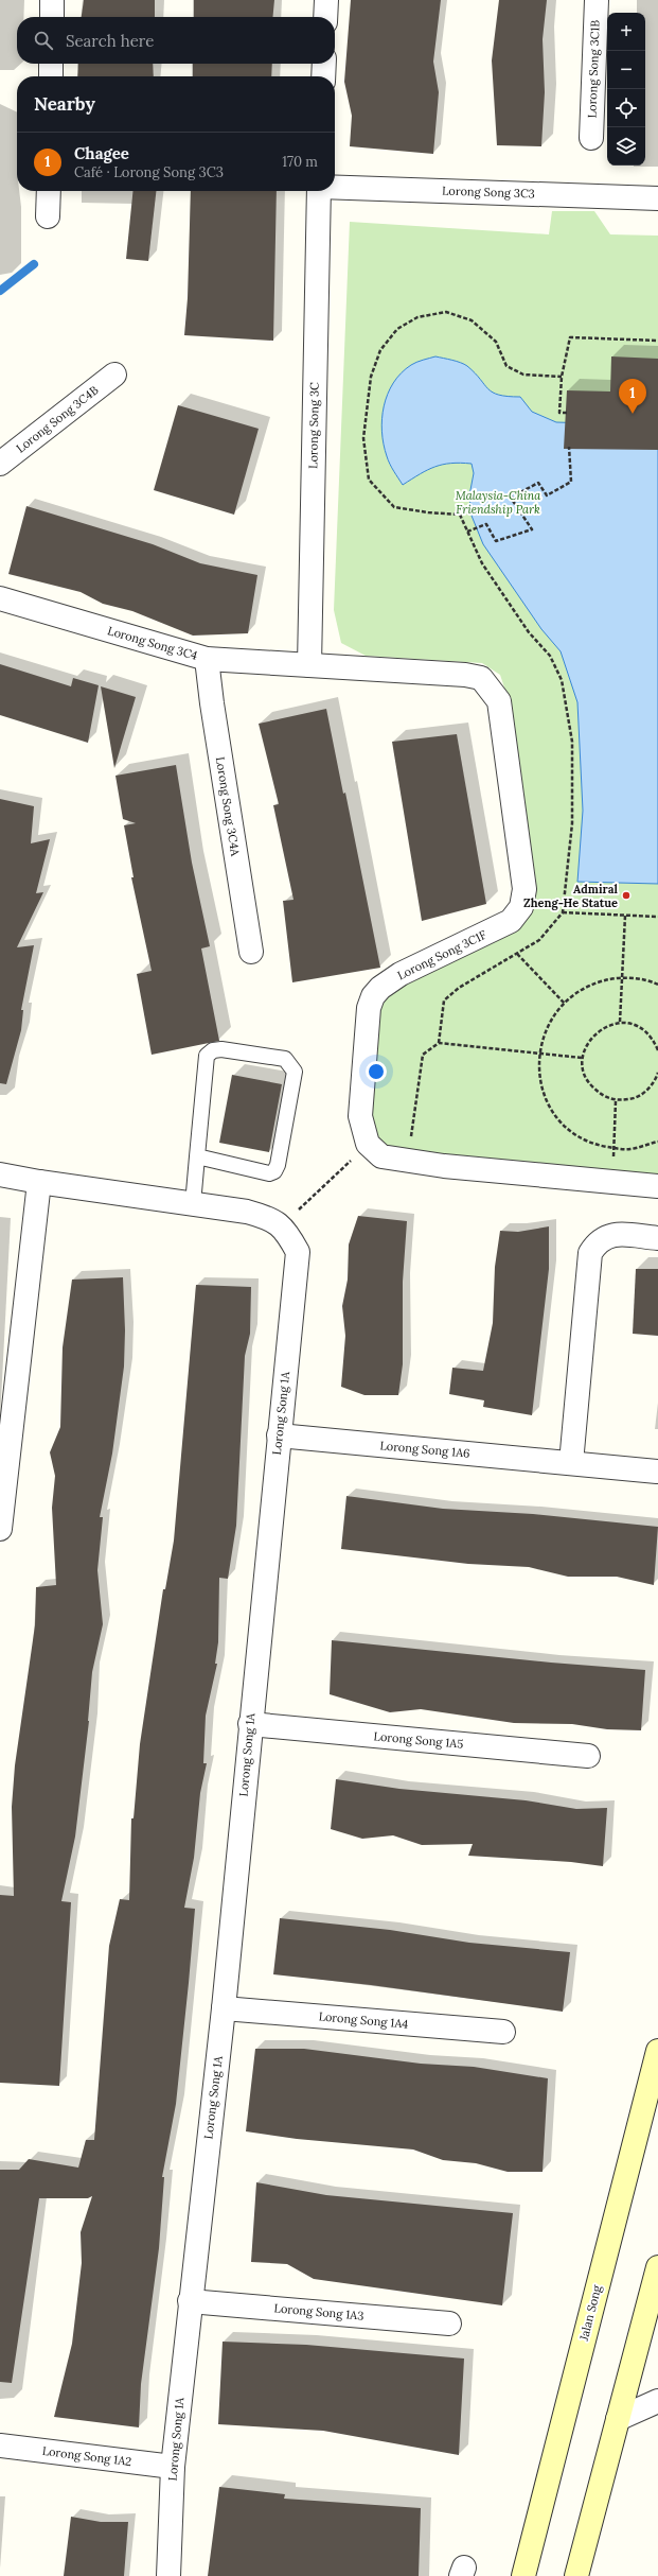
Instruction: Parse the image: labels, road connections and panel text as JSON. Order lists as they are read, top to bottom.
{
  "streets": {
    "main road": ["Jalan Song"],
    "street": [
      "Lorong Song 3C1B",
      "Lorong Song 3C3",
      "Lorong Song 3C4B",
      "Lorong Song 3C",
      "Lorong Song 3C4",
      "Lorong Song 3C4A",
      "Lorong Song 3C1F",
      "Lorong Song 1A",
      "Lorong Song 1A6",
      "Lorong Song 1A5",
      "Lorong Song 1A4",
      "Lorong Song 1A3",
      "Lorong Song 1A2"
    ]
  },
  "crossings": [
    ["Lorong Song 3C", "Lorong Song 3C4"],
    ["Lorong Song 3C", "Lorong Song 3C1F"],
    ["Lorong Song 3C4", "Lorong Song 3C4A"],
    ["Lorong Song 3C4", "Lorong Song 3C1F"],
    ["Lorong Song 1A", "Lorong Song 1A6"],
    ["Lorong Song 1A", "Lorong Song 1A5"],
    ["Lorong Song 1A", "Lorong Song 1A4"],
    ["Lorong Song 1A", "Lorong Song 1A3"],
    ["Lorong Song 1A", "Lorong Song 1A2"]
  ],
  "parks": ["Malaysia-China Friendship Park"],
  "places": ["Admiral Zheng-He Statue"],
  "page": {
    "map_buttons": ["+", "−"],
    "search": "Search here",
    "heading": "Nearby",
    "list": [
      {
        "mark": "1",
        "name": "Chagee",
        "note": "Café · Lorong Song 3C3",
        "value": "170 m"
      }
    ],
    "pins": "1"
  }
}
